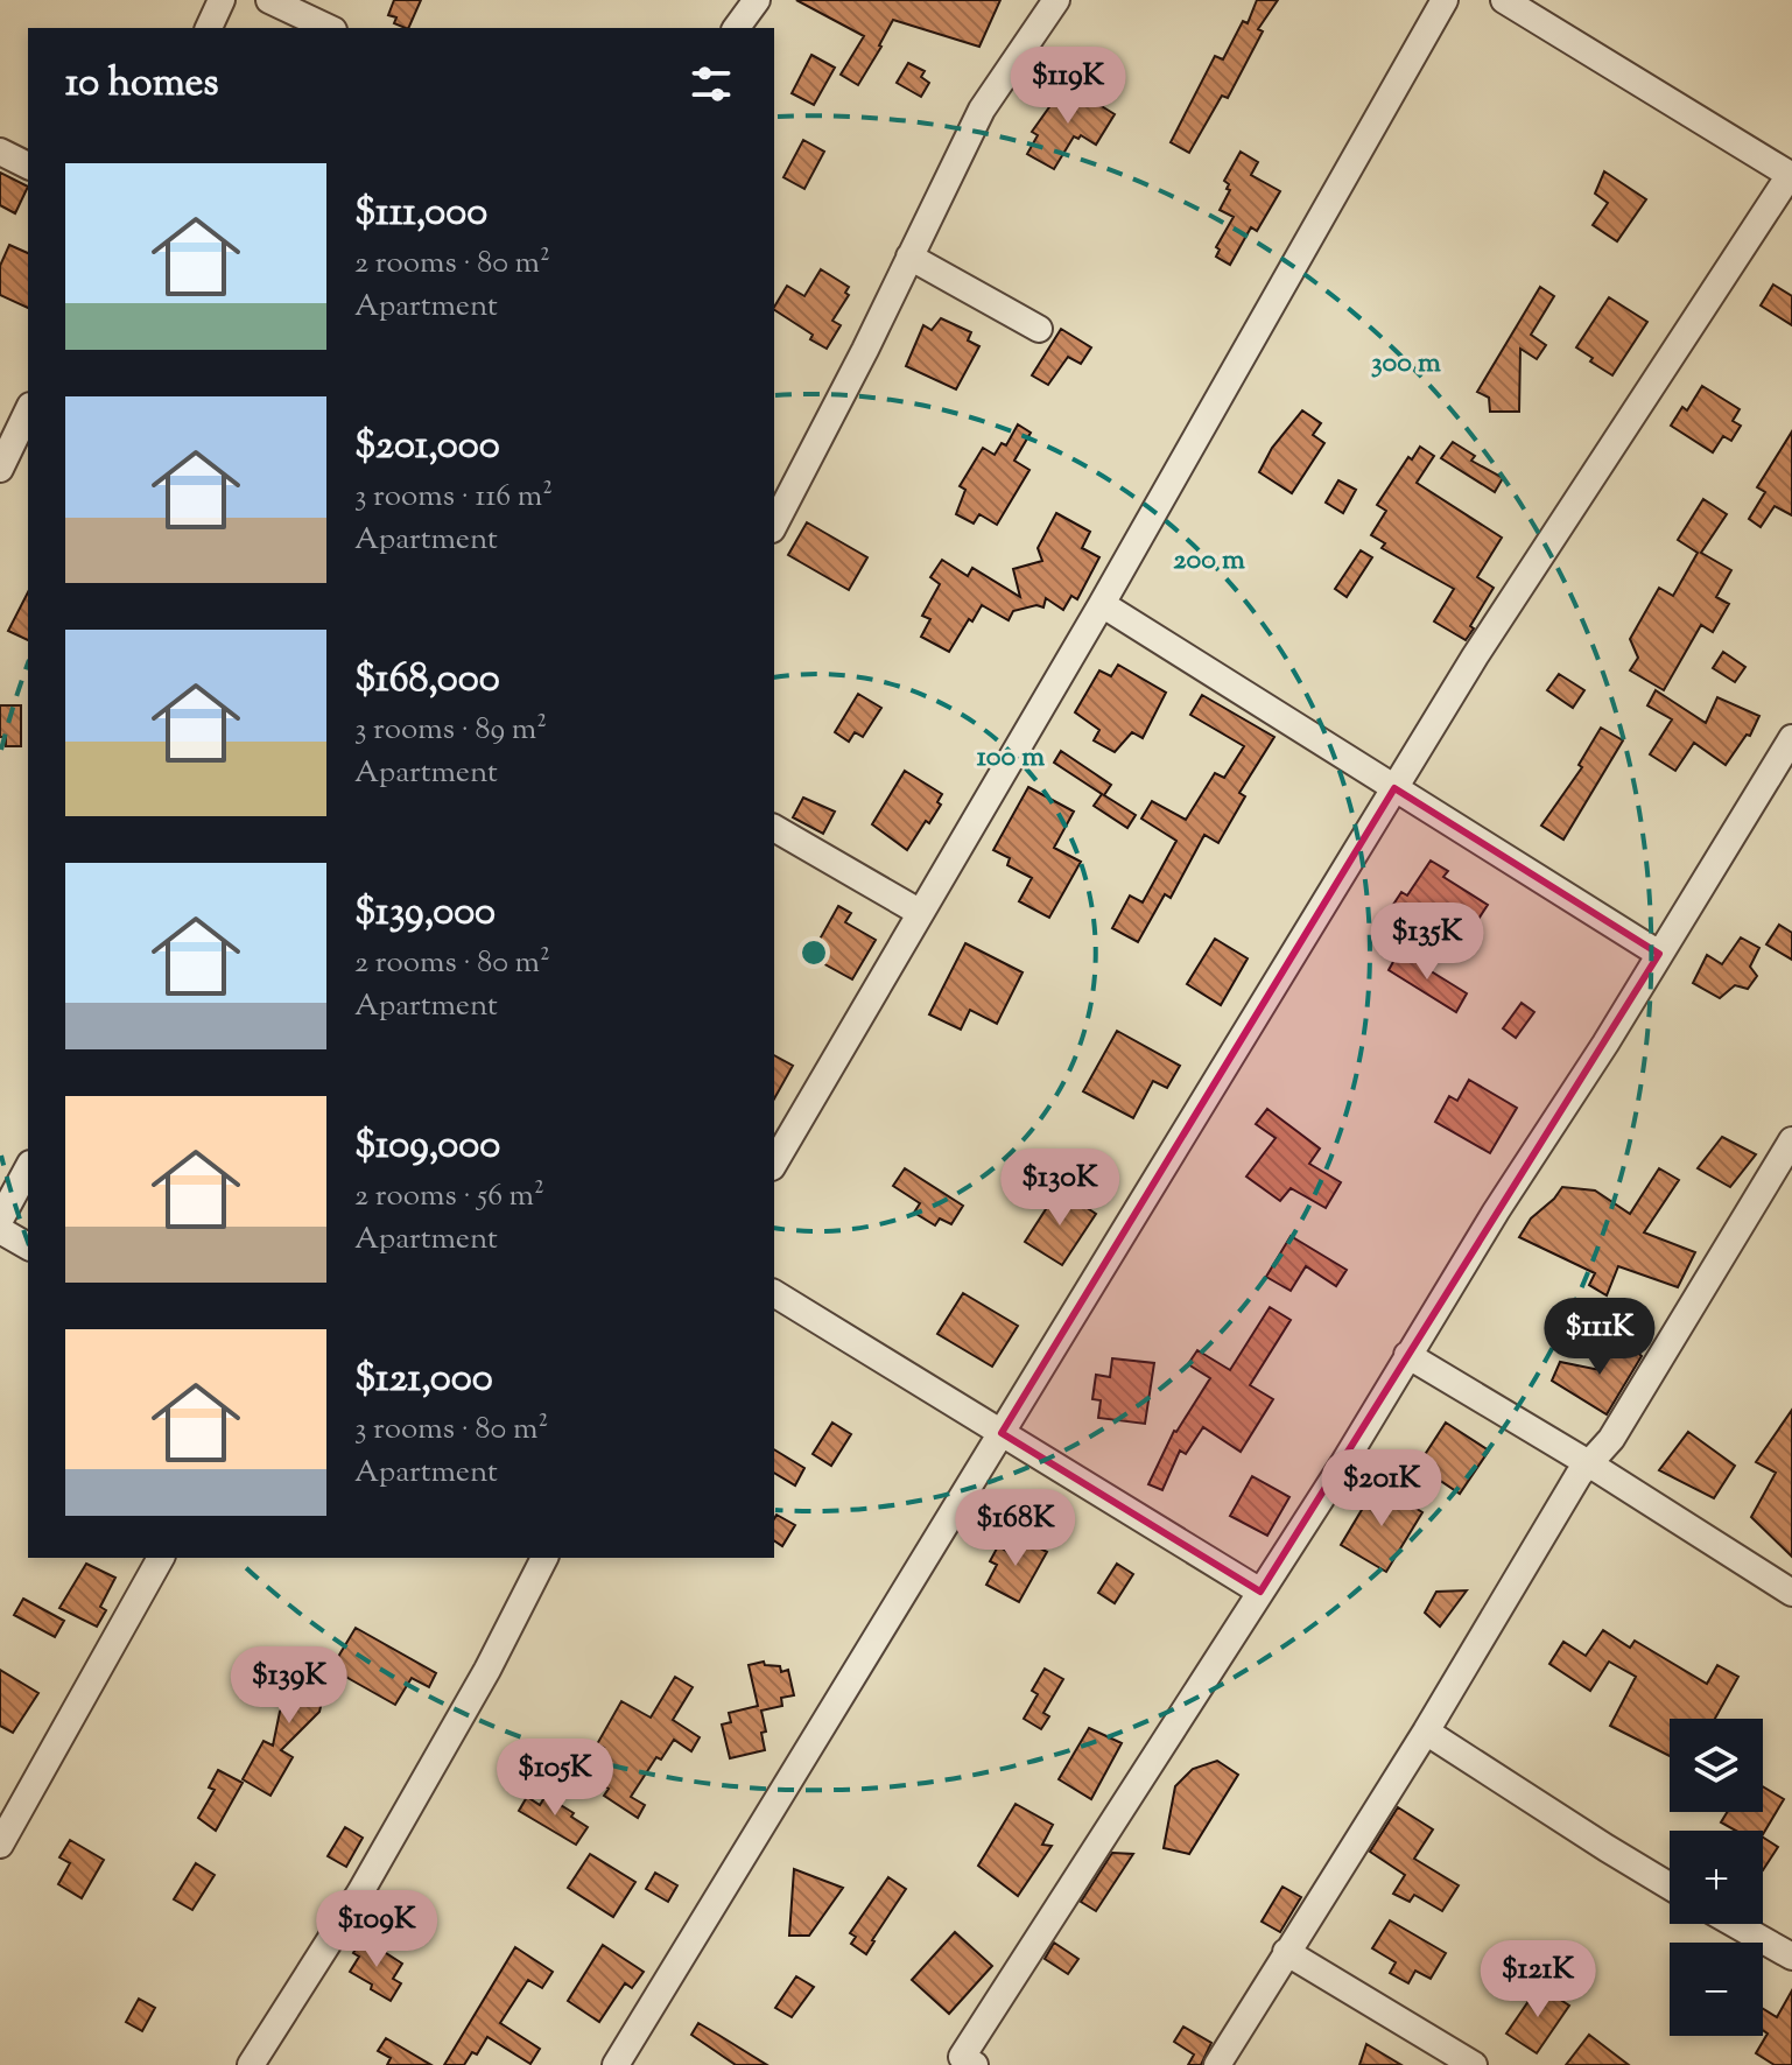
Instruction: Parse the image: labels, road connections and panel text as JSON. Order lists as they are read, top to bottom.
{
  "page": {
    "heading": "10 homes",
    "price": [
      "$119K",
      "$135K",
      "$130K",
      "$111K",
      "$201K",
      "$168K",
      "$139K",
      "$105K",
      "$109K",
      "$121K"
    ],
    "list": [
      {
        "name": "$111,000",
        "note": "2 rooms · 80 m² · Apartment"
      },
      {
        "name": "$201,000",
        "note": "3 rooms · 116 m² · Apartment"
      },
      {
        "name": "$168,000",
        "note": "3 rooms · 89 m² · Apartment"
      },
      {
        "name": "$139,000",
        "note": "2 rooms · 80 m² · Apartment"
      },
      {
        "name": "$109,000",
        "note": "2 rooms · 56 m² · Apartment"
      },
      {
        "name": "$121,000",
        "note": "3 rooms · 80 m² · Apartment"
      }
    ],
    "map_buttons": ["+", "−"]
  },
  "rings": ["300 m", "200 m", "100 m"]
}
